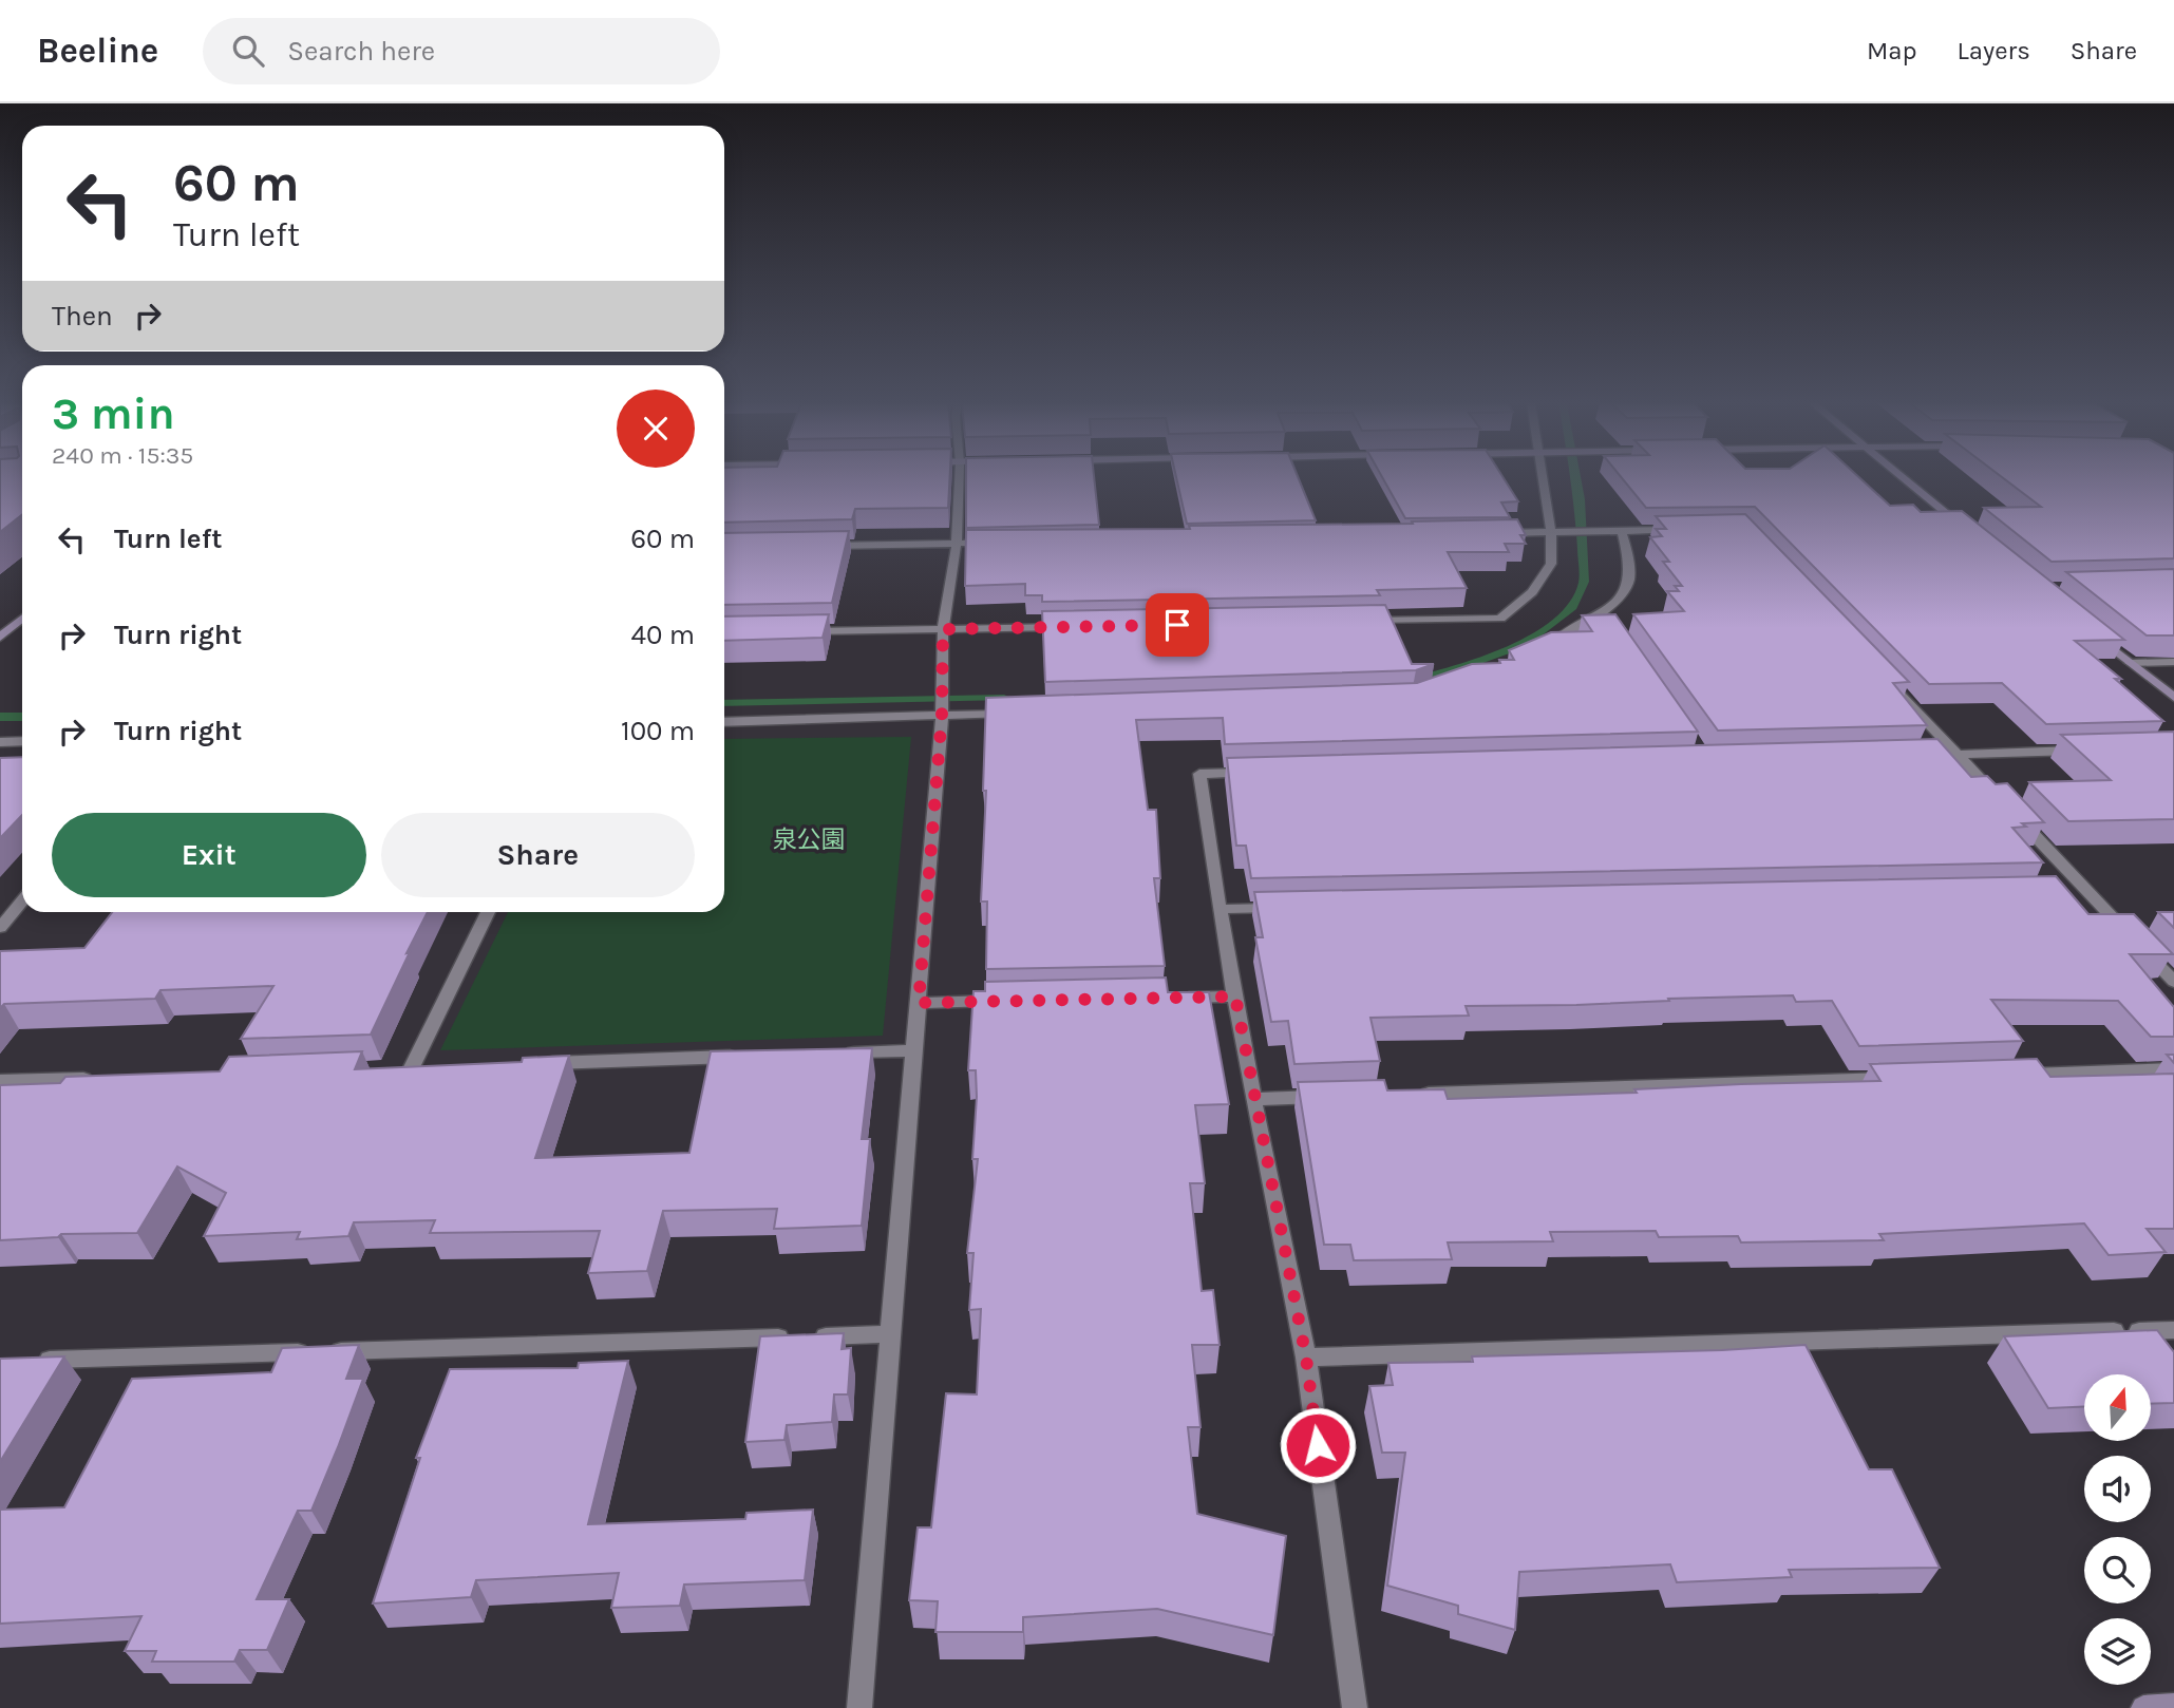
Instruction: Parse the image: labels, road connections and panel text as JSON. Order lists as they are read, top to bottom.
{
  "parks": ["泉公園"],
  "north": "top",
  "page": {
    "header": "Beeline",
    "search": "Search here",
    "nav": ["Map", "Layers", "Share"],
    "turn": ["60 m", "Turn left"],
    "then": "Then",
    "heading": ["3 min", "240 m · 15:35"],
    "list": [
      {
        "name": "Turn left",
        "value": "60 m"
      },
      {
        "name": "Turn right",
        "value": "40 m"
      },
      {
        "name": "Turn right",
        "value": "100 m"
      }
    ],
    "buttons": ["Exit", "Share"]
  }
}
